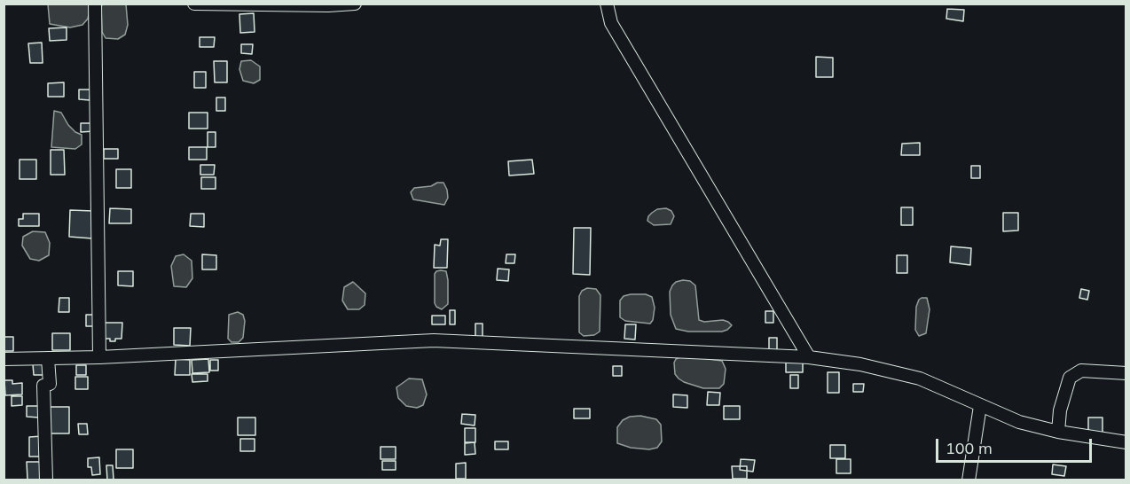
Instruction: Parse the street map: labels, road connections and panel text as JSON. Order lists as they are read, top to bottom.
{
  "scale_bar": "100 m"
}
